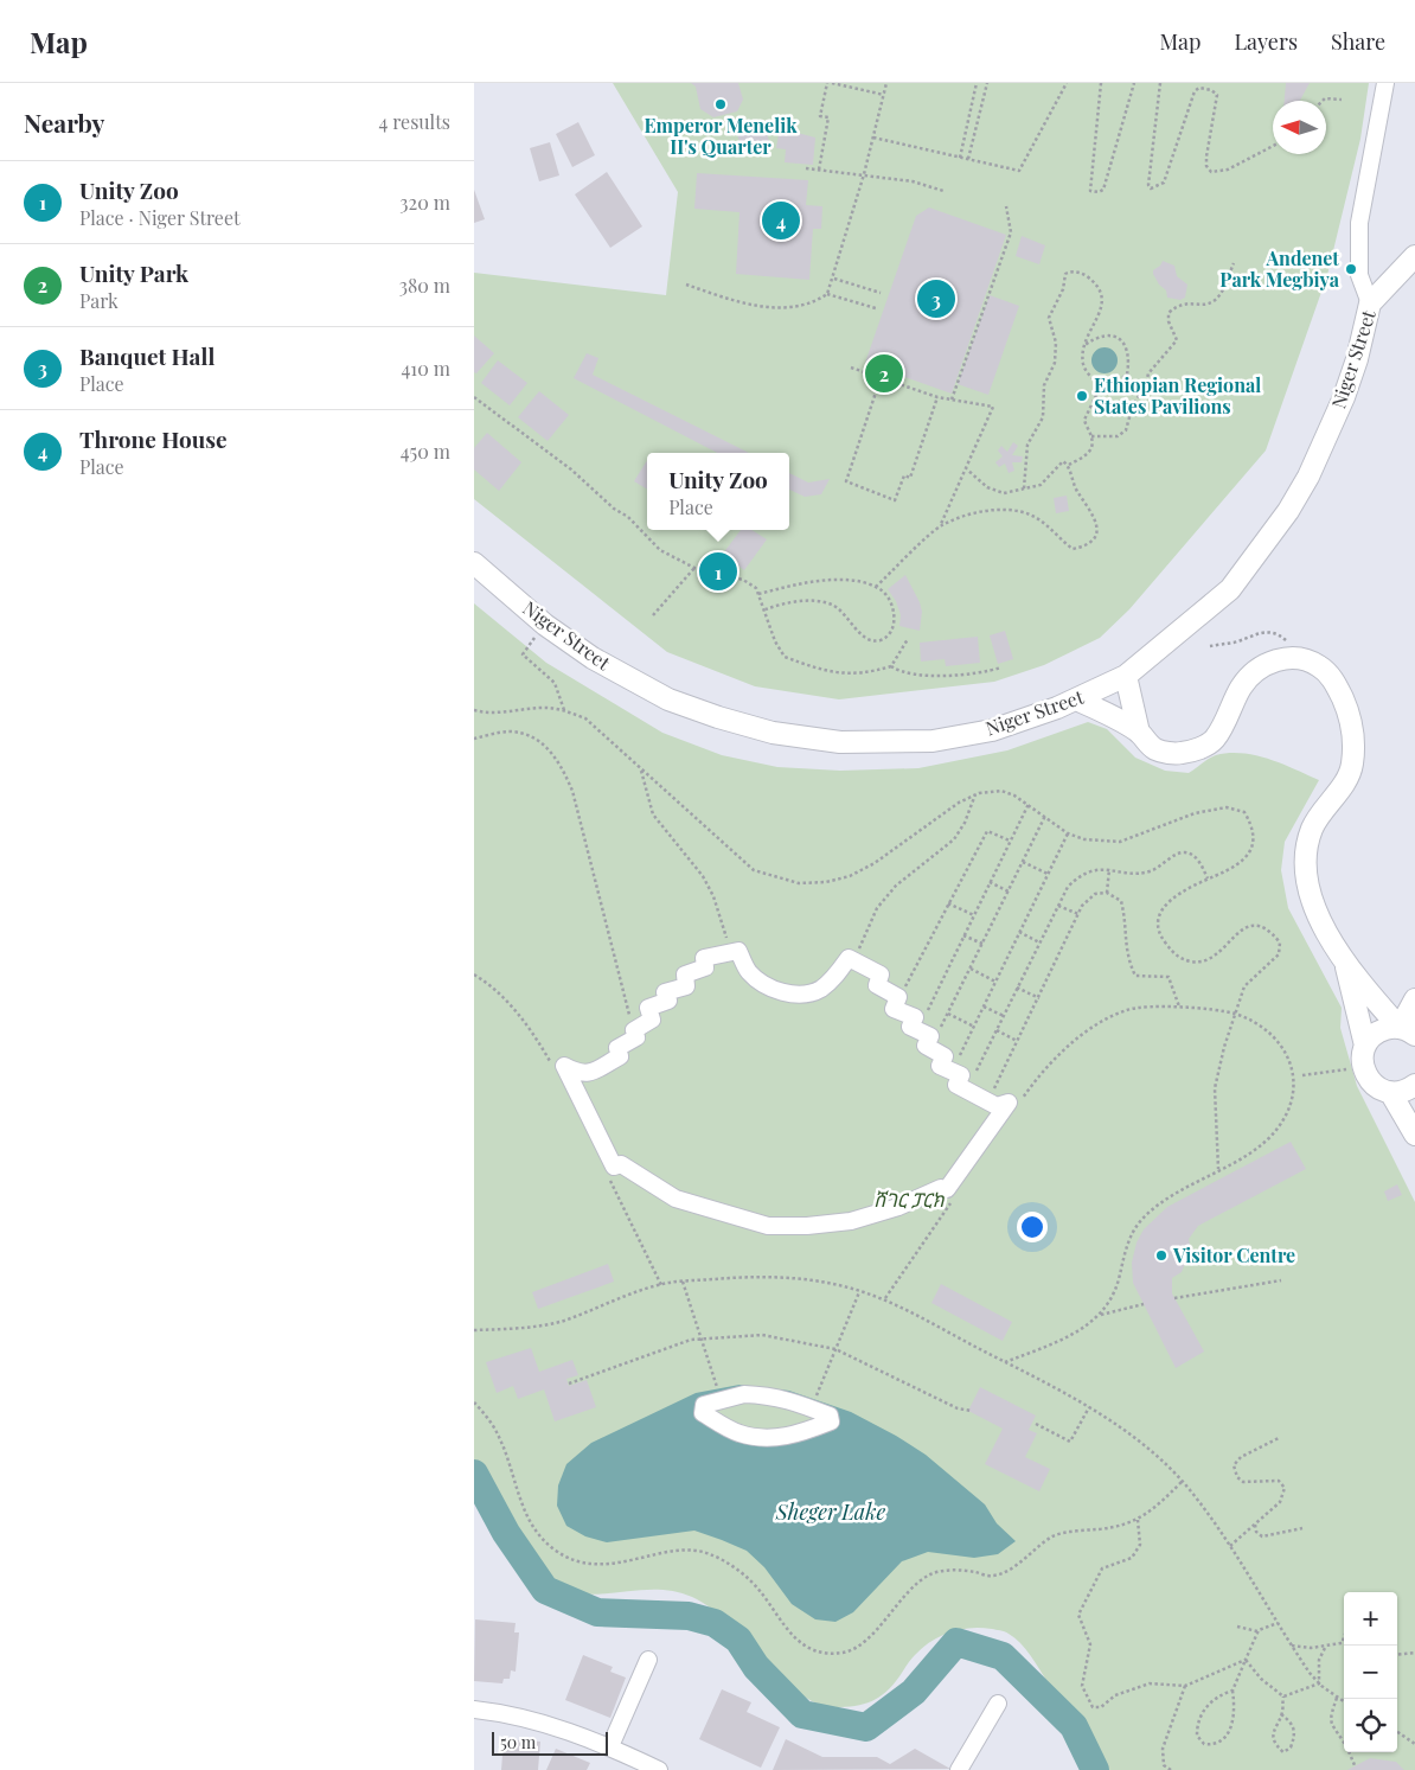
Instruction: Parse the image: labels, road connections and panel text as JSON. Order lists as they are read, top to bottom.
{
  "streets": {
    "main road": ["Niger Street"]
  },
  "water": ["Sheger Lake"],
  "parks": ["ሸገር ፓርክ"],
  "places": [
    "Emperor Menelik II's Quarter",
    "Andenet Park Megbiya",
    "Ethiopian Regional States Pavilions",
    "Visitor Centre"
  ],
  "scale_bar": "50 m",
  "north": "left",
  "page": {
    "header": "Map",
    "nav": ["Map", "Layers", "Share"],
    "heading": ["Nearby", "4 results"],
    "list": [
      {
        "mark": "1",
        "name": "Unity Zoo",
        "note": "Place · Niger Street",
        "value": "320 m"
      },
      {
        "mark": "2",
        "name": "Unity Park",
        "note": "Park",
        "value": "380 m"
      },
      {
        "mark": "3",
        "name": "Banquet Hall",
        "note": "Place",
        "value": "410 m"
      },
      {
        "mark": "4",
        "name": "Throne House",
        "note": "Place",
        "value": "450 m"
      }
    ],
    "pins": [
      "4",
      "3",
      "2",
      "1"
    ],
    "popup": ["Unity Zoo", "Place"],
    "map_buttons": ["+", "−"],
    "scale": "50 m"
  }
}
